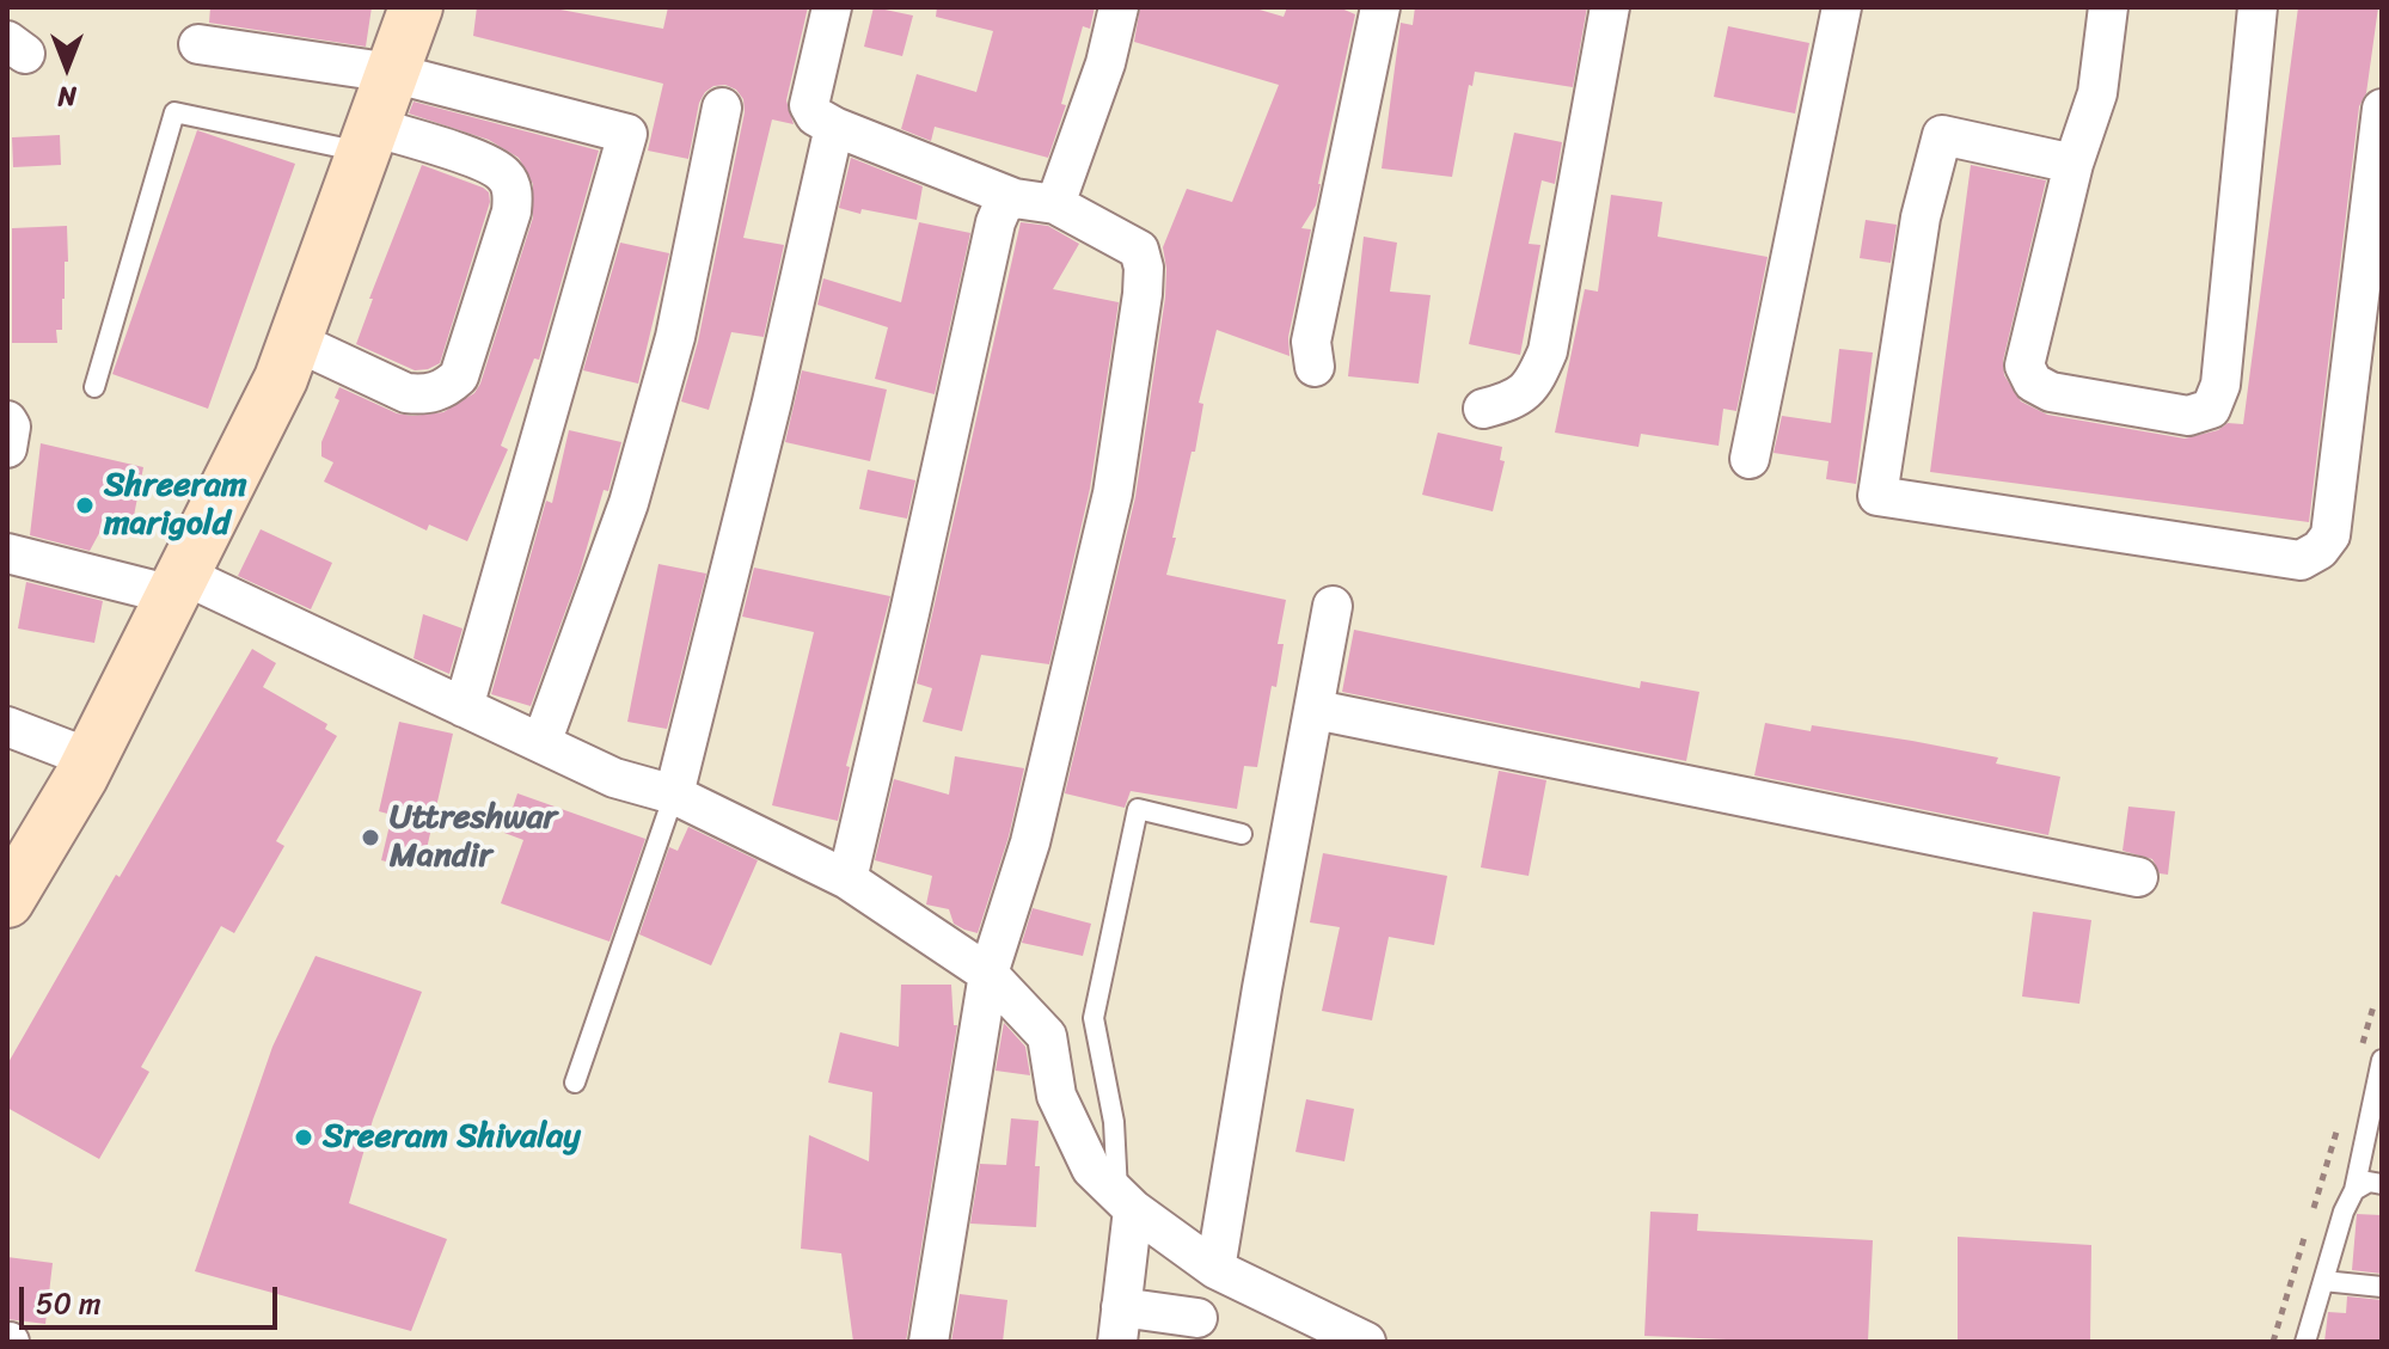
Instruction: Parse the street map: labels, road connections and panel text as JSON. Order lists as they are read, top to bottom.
{
  "places": ["Shreeram marigold", "Uttreshwar Mandir", "Sreeram Shivalay"],
  "scale_bar": "50 m",
  "north": "bottom"
}
